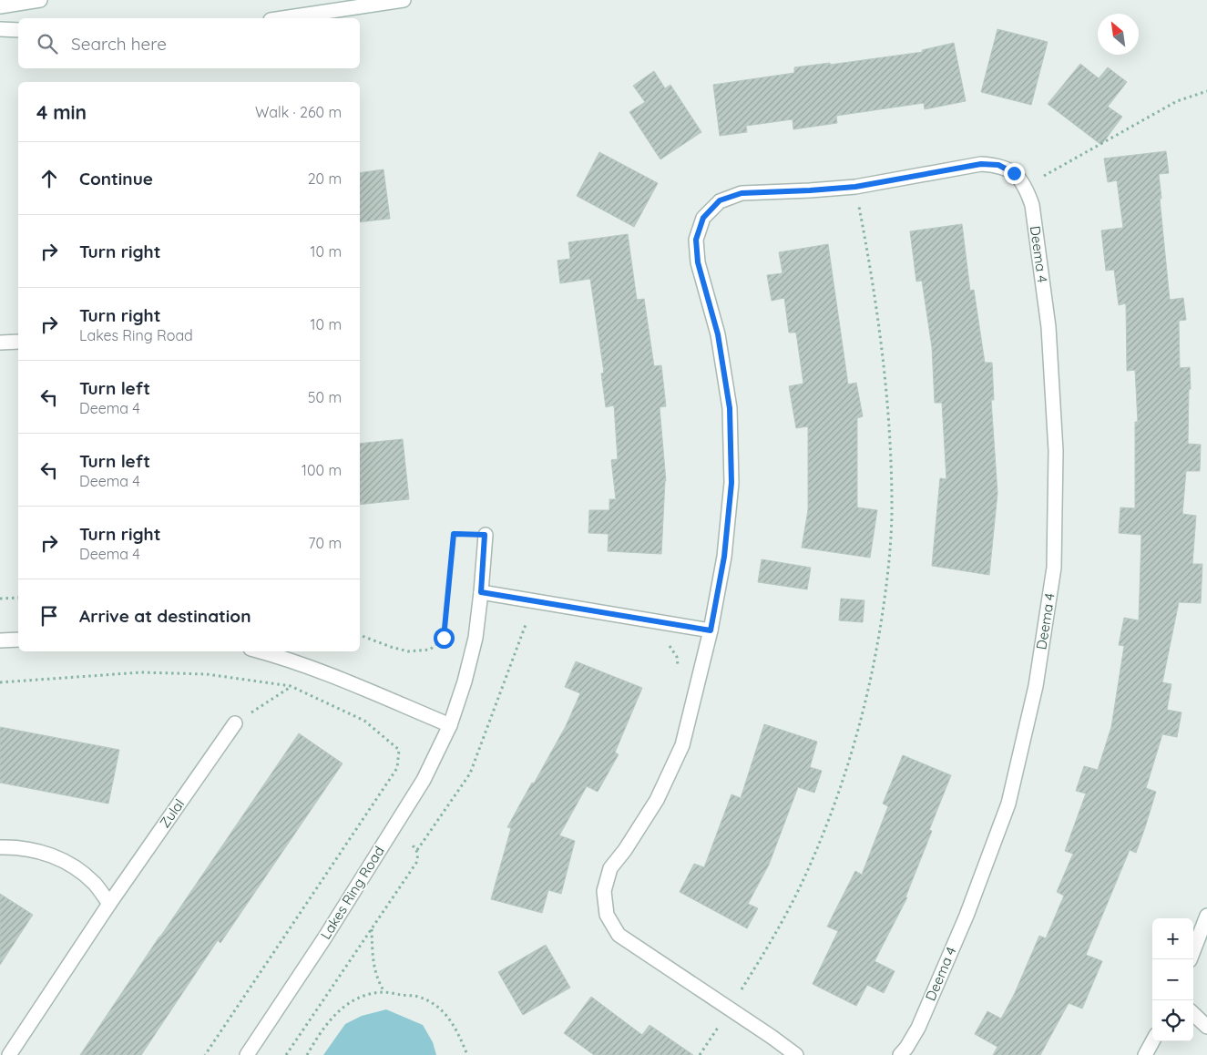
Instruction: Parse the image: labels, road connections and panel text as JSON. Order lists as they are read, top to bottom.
{
  "streets": {
    "street": ["Deema 4", "Zulal", "Lakes Ring Road"]
  },
  "north": "top left",
  "page": {
    "search": "Search here",
    "heading": ["4 min", "Walk · 260 m"],
    "list": [
      ["Continue", "20 m"],
      ["Turn right", "10 m"],
      ["Turn right", "Lakes Ring Road", "10 m"],
      ["Turn left", "Deema 4", "50 m"],
      ["Turn left", "Deema 4", "100 m"],
      ["Turn right", "Deema 4", "70 m"],
      "Arrive at destination"
    ],
    "map_buttons": ["+", "−"]
  }
}
